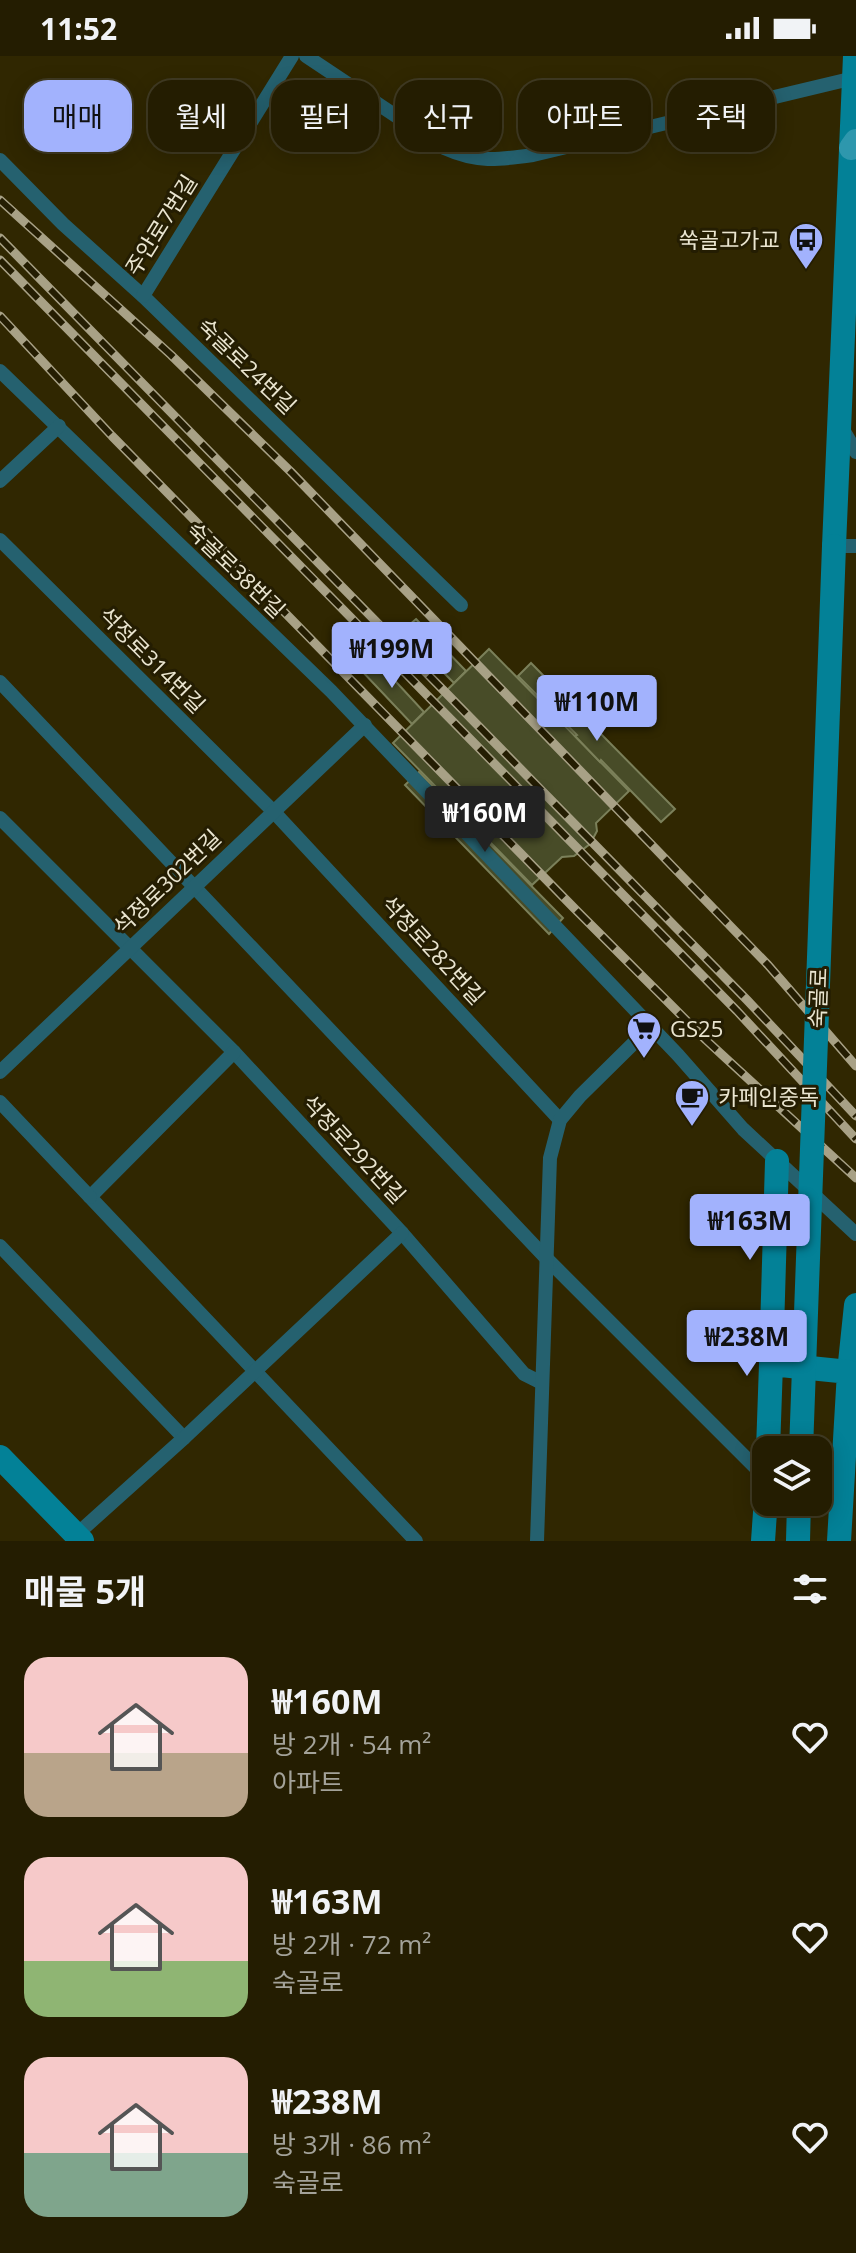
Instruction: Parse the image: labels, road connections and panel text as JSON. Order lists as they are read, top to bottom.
{
  "streets": {
    "main road": ["숙골로"],
    "lane": [
      "주안로7번길",
      "숙골로24번길",
      "숙골로38번길",
      "석정로314번길",
      "석정로302번길",
      "석정로282번길",
      "석정로292번길"
    ]
  },
  "crossings": [
    ["주안로7번길", "숙골로24번길"],
    ["숙골로38번길", "석정로302번길"],
    ["석정로314번길", "석정로302번길"],
    ["석정로314번길", "석정로282번길"],
    ["석정로302번길", "석정로282번길"],
    ["석정로302번길", "석정로292번길"]
  ],
  "places": {
    "bus stop": ["쑥골고가교"],
    "supermarket": ["GS25"],
    "cafe": ["카페인중독"]
  },
  "page": {
    "status": "11:52",
    "chip": [
      "매매",
      "월세",
      "필터",
      "신규",
      "아파트",
      "주택"
    ],
    "price": [
      "₩199M",
      "₩110M",
      "₩160M",
      "₩163M",
      "₩238M"
    ],
    "heading": "매물 5개",
    "list": [
      {
        "name": "₩160M",
        "note": "방 2개 · 54 m² · 아파트"
      },
      {
        "name": "₩163M",
        "note": "방 2개 · 72 m² · 숙골로"
      },
      {
        "name": "₩238M",
        "note": "방 3개 · 86 m² · 숙골로"
      }
    ]
  }
}
